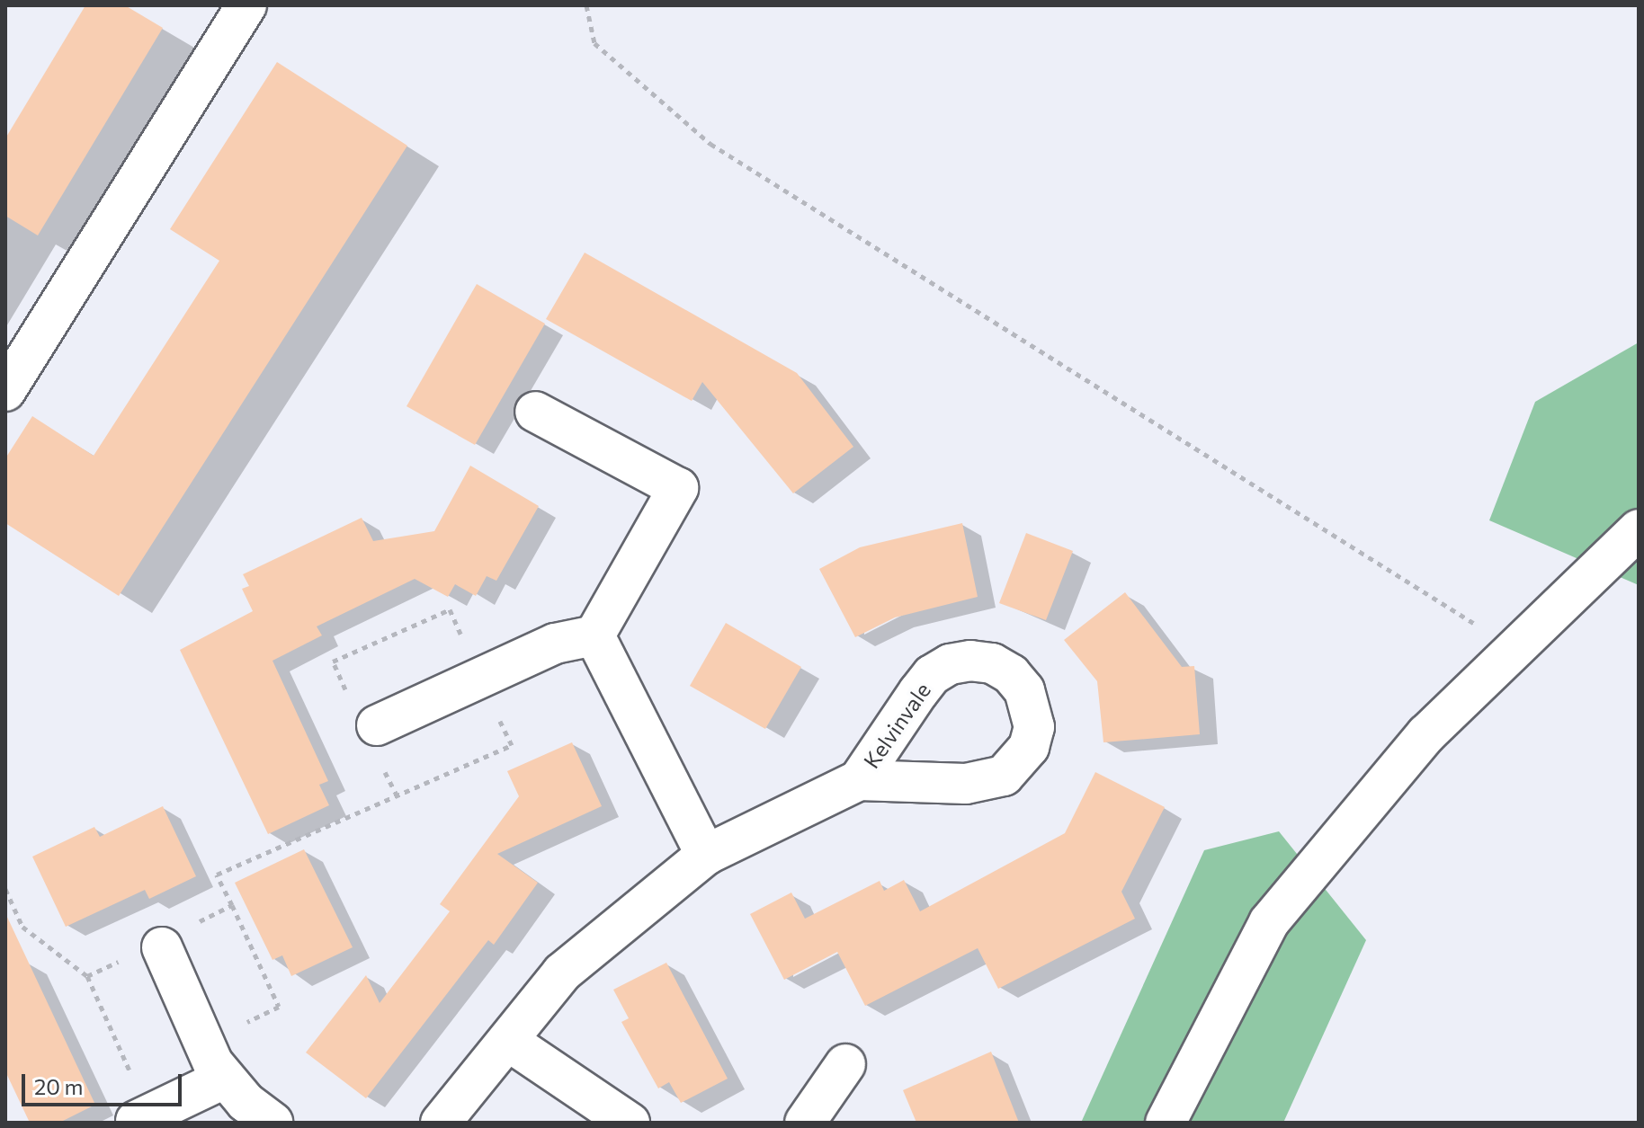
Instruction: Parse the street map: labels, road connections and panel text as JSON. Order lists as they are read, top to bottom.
{
  "streets": {
    "street": ["Kelvinvale"]
  },
  "scale_bar": "20 m"
}
